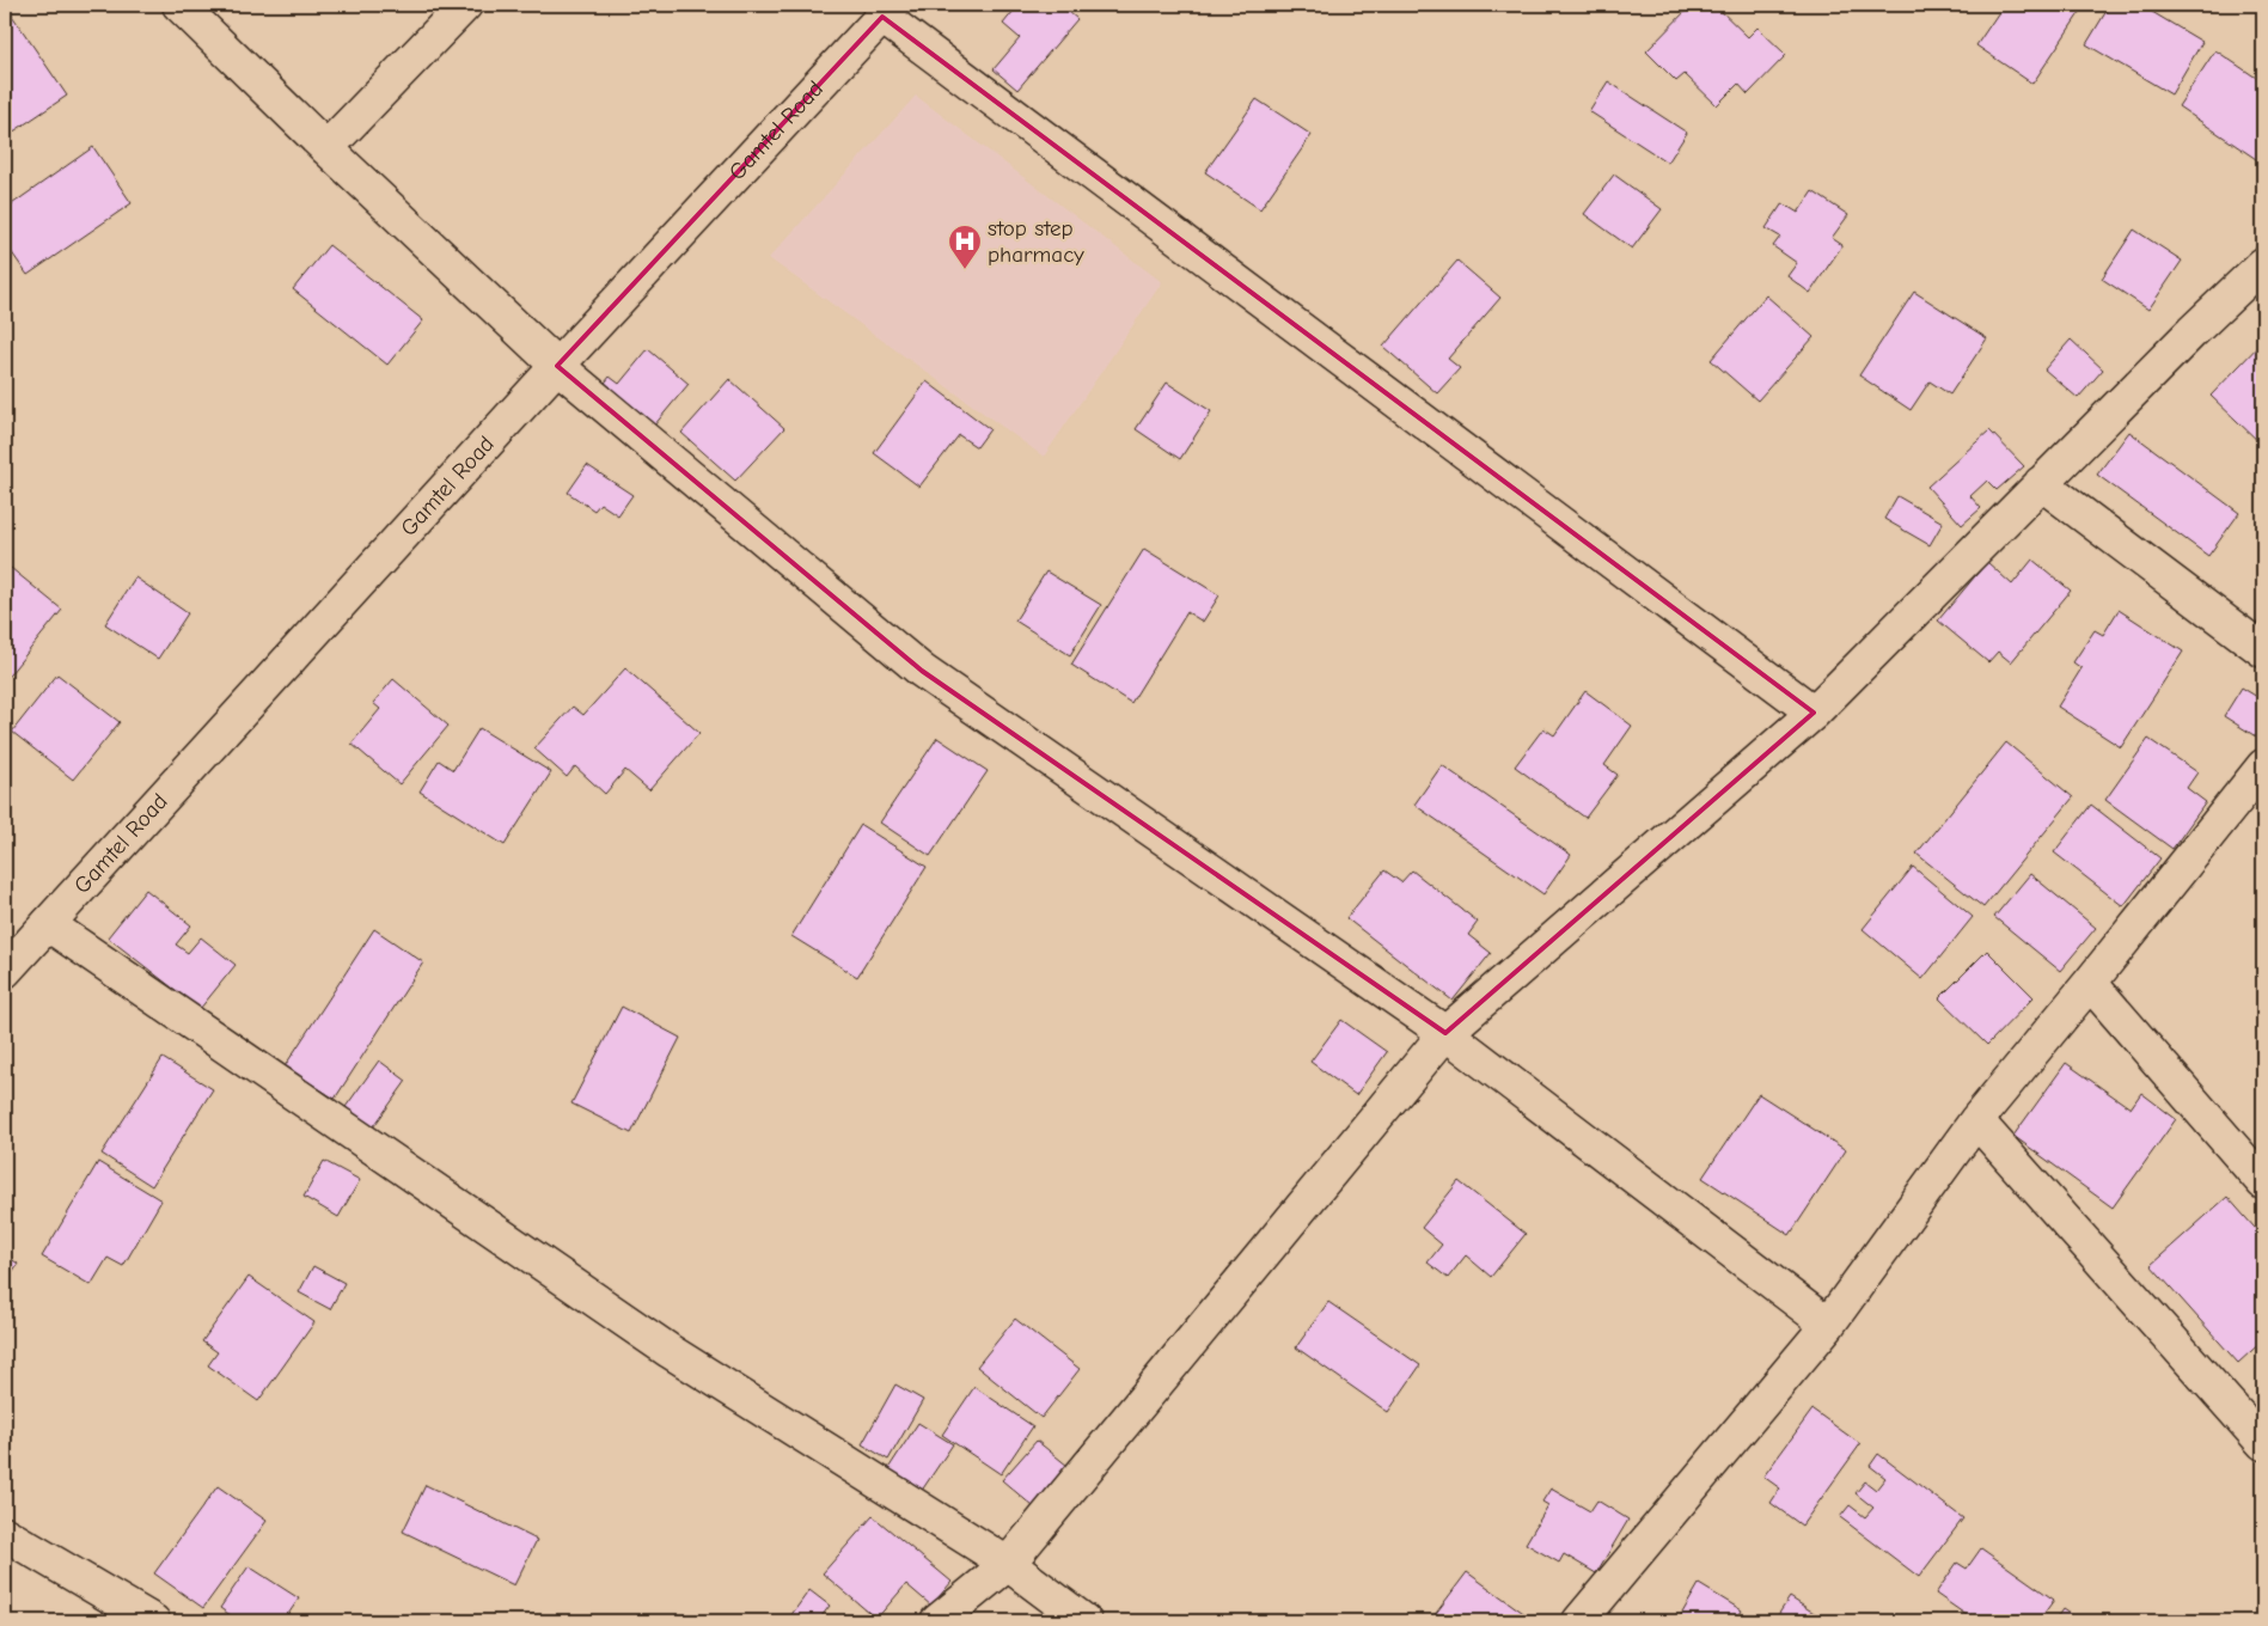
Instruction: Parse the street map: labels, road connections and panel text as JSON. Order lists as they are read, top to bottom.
{
  "streets": {
    "street": ["Gamtel Road"]
  },
  "places": {
    "hospital": ["stop step pharmacy"]
  }
}
